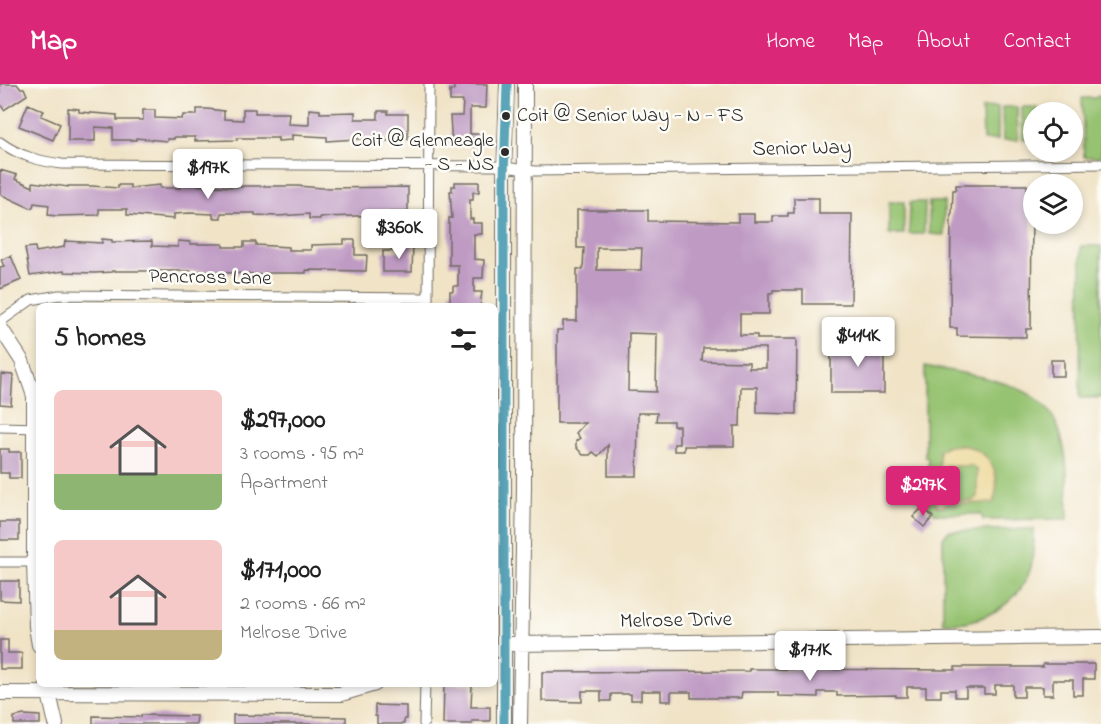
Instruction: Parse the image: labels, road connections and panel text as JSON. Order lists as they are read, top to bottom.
{
  "streets": {
    "street": ["Senior Way", "Pencross Lane", "Melrose Drive"]
  },
  "places": ["Coit @ Senior Way - N - FS", "Coit @ Glenneagle - S - NS"],
  "page": {
    "header": "Map",
    "nav": [
      "Home",
      "Map",
      "About",
      "Contact"
    ],
    "price": [
      "$197K",
      "$360K",
      "$414K",
      "$297K",
      "$171K"
    ],
    "heading": "5 homes",
    "list": [
      {
        "name": "$297,000",
        "note": "3 rooms · 95 m² · Apartment"
      },
      {
        "name": "$171,000",
        "note": "2 rooms · 66 m² · Melrose Drive"
      }
    ]
  }
}
